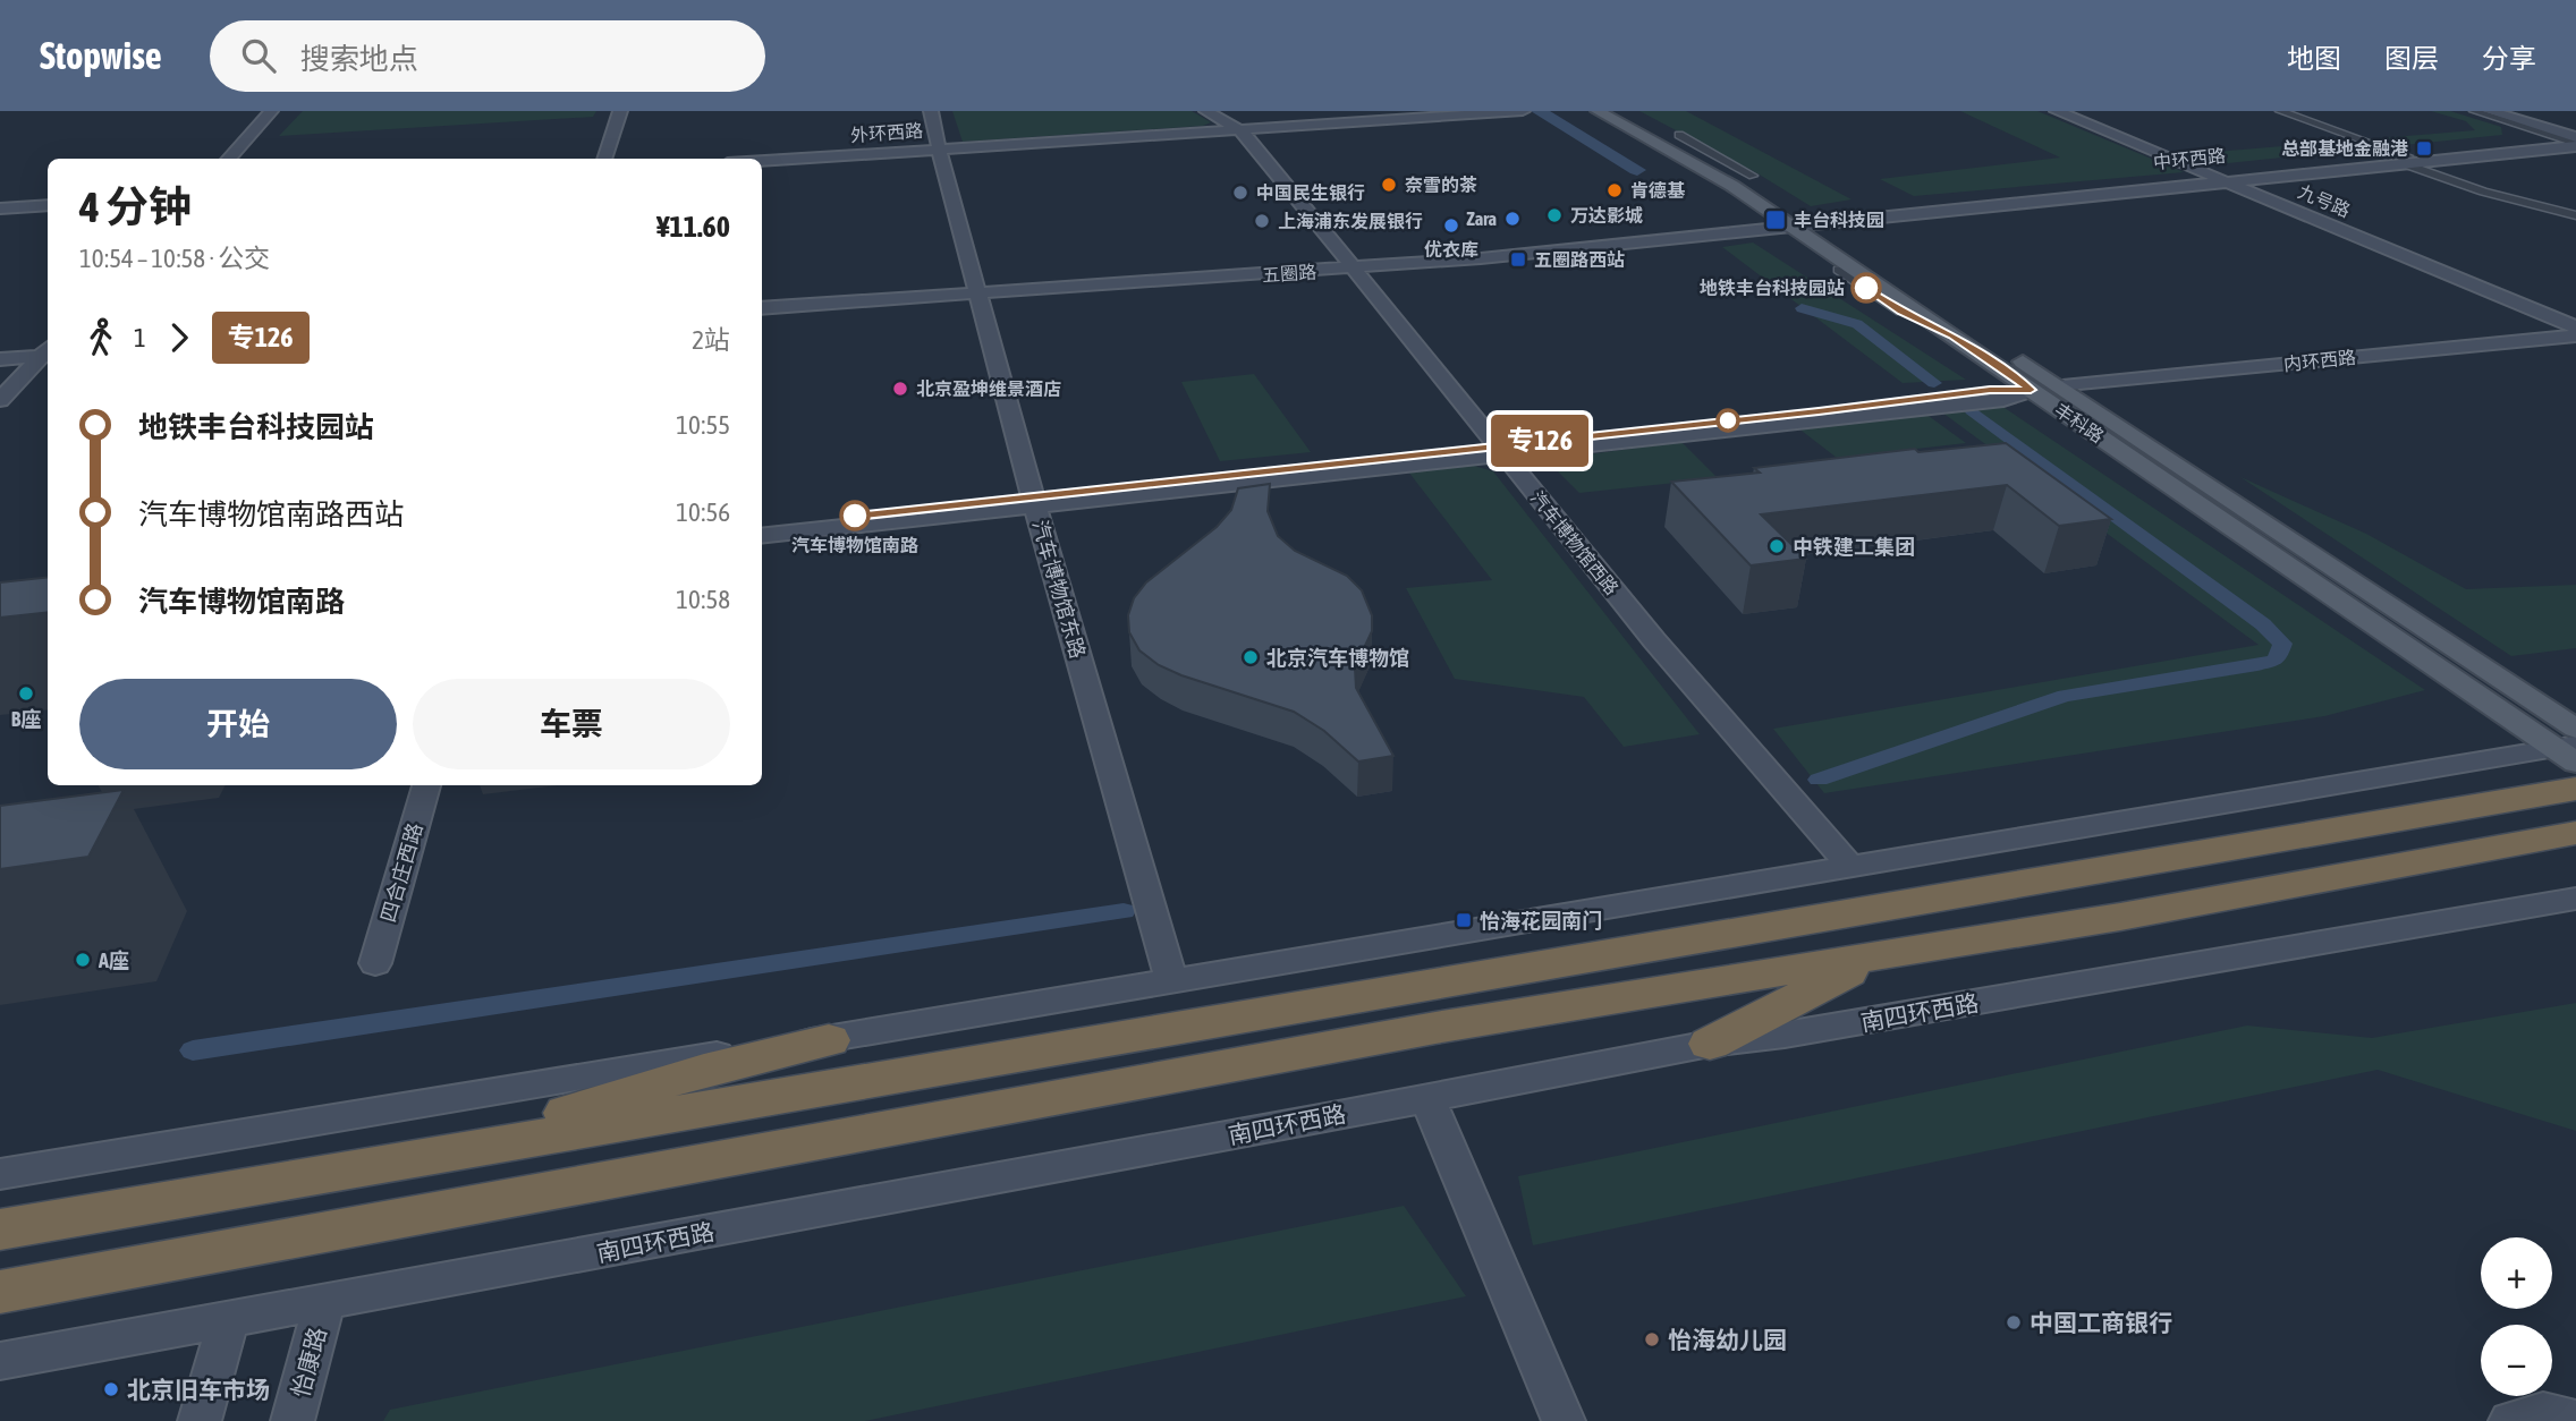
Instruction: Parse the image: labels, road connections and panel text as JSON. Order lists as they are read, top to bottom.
{
  "streets": {
    "main road": ["丰科路"],
    "street": [
      "外环西路",
      "中环西路",
      "九号路",
      "五圈路",
      "内环西路",
      "汽车博物馆西路",
      "汽车博物馆东路",
      "四合庄西路",
      "南四环西路",
      "怡康路"
    ]
  },
  "crossings": [
    ["外环西路", "汽车博物馆西路"],
    ["外环西路", "汽车博物馆东路"],
    ["中环西路", "九号路"],
    ["中环西路", "五圈路"],
    ["中环西路", "丰科路"],
    ["五圈路", "丰科路"],
    ["五圈路", "汽车博物馆西路"],
    ["五圈路", "汽车博物馆东路"],
    ["内环西路", "丰科路"],
    ["南四环西路", "怡康路"]
  ],
  "places": {
    "transit": [
      "总部基地金融港",
      "丰台科技园",
      "五圈路西站",
      "怡海花园南门"
    ],
    "other": [
      "奈雪的茶",
      "肯德基",
      "中国民生银行",
      "万达影城",
      "Zara",
      "上海浦东发展银行",
      "优衣库",
      "地铁丰台科技园站",
      "北京盈坤维景酒店",
      "汽车博物馆南路",
      "中铁建工集团",
      "北京汽车博物馆",
      "B座",
      "A座",
      "中国工商银行",
      "怡海幼儿园",
      "北京旧车市场"
    ]
  },
  "lines": ["bus line 专126"],
  "page": {
    "header": "Stopwise",
    "search": "搜索地点",
    "nav": ["地图", "图层", "分享"],
    "on_map": "专126",
    "heading": ["4 分钟", "10:54 – 10:58 · 公交", "¥11.60"],
    "legs": ["1", "专126", "2站"],
    "list": [
      {
        "name": "地铁丰台科技园站",
        "value": "10:55"
      },
      {
        "name": "汽车博物馆南路西站",
        "value": "10:56"
      },
      {
        "name": "汽车博物馆南路",
        "value": "10:58"
      }
    ],
    "buttons": ["开始", "车票"],
    "map_buttons": ["+", "−"]
  }
}
